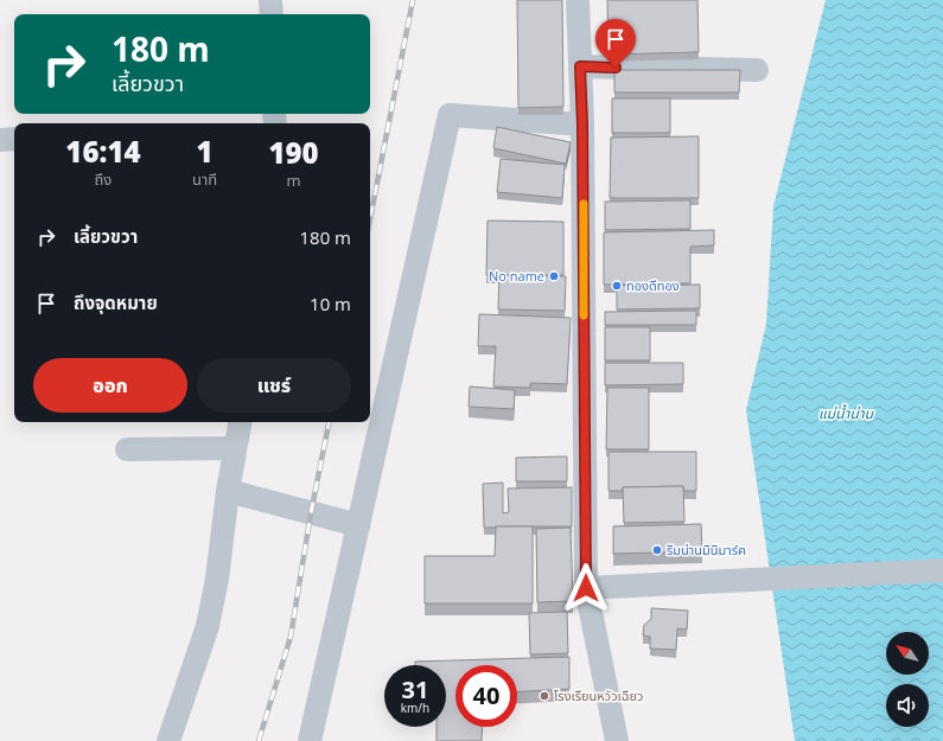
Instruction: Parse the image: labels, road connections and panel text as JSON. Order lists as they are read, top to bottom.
{
  "water": ["แม่น้ำน่าน"],
  "places": [
    "No name",
    "ทองดีทอง",
    "ริมน่านมินิมาร์ค",
    "โรงเรียนหวัวเฉียว"
  ],
  "north": "top left",
  "page": {
    "turn": ["180 m", "เลี้ยวขวา"],
    "eta": [
      "16:14",
      "ถึง",
      "1",
      "นาที",
      "190",
      "m"
    ],
    "list": [
      {
        "name": "เลี้ยวขวา",
        "value": "180 m"
      },
      {
        "name": "ถึงจุดหมาย",
        "value": "10 m"
      }
    ],
    "buttons": ["ออก", "แชร์"],
    "speed": "31 km/h",
    "limit": "40"
  }
}
